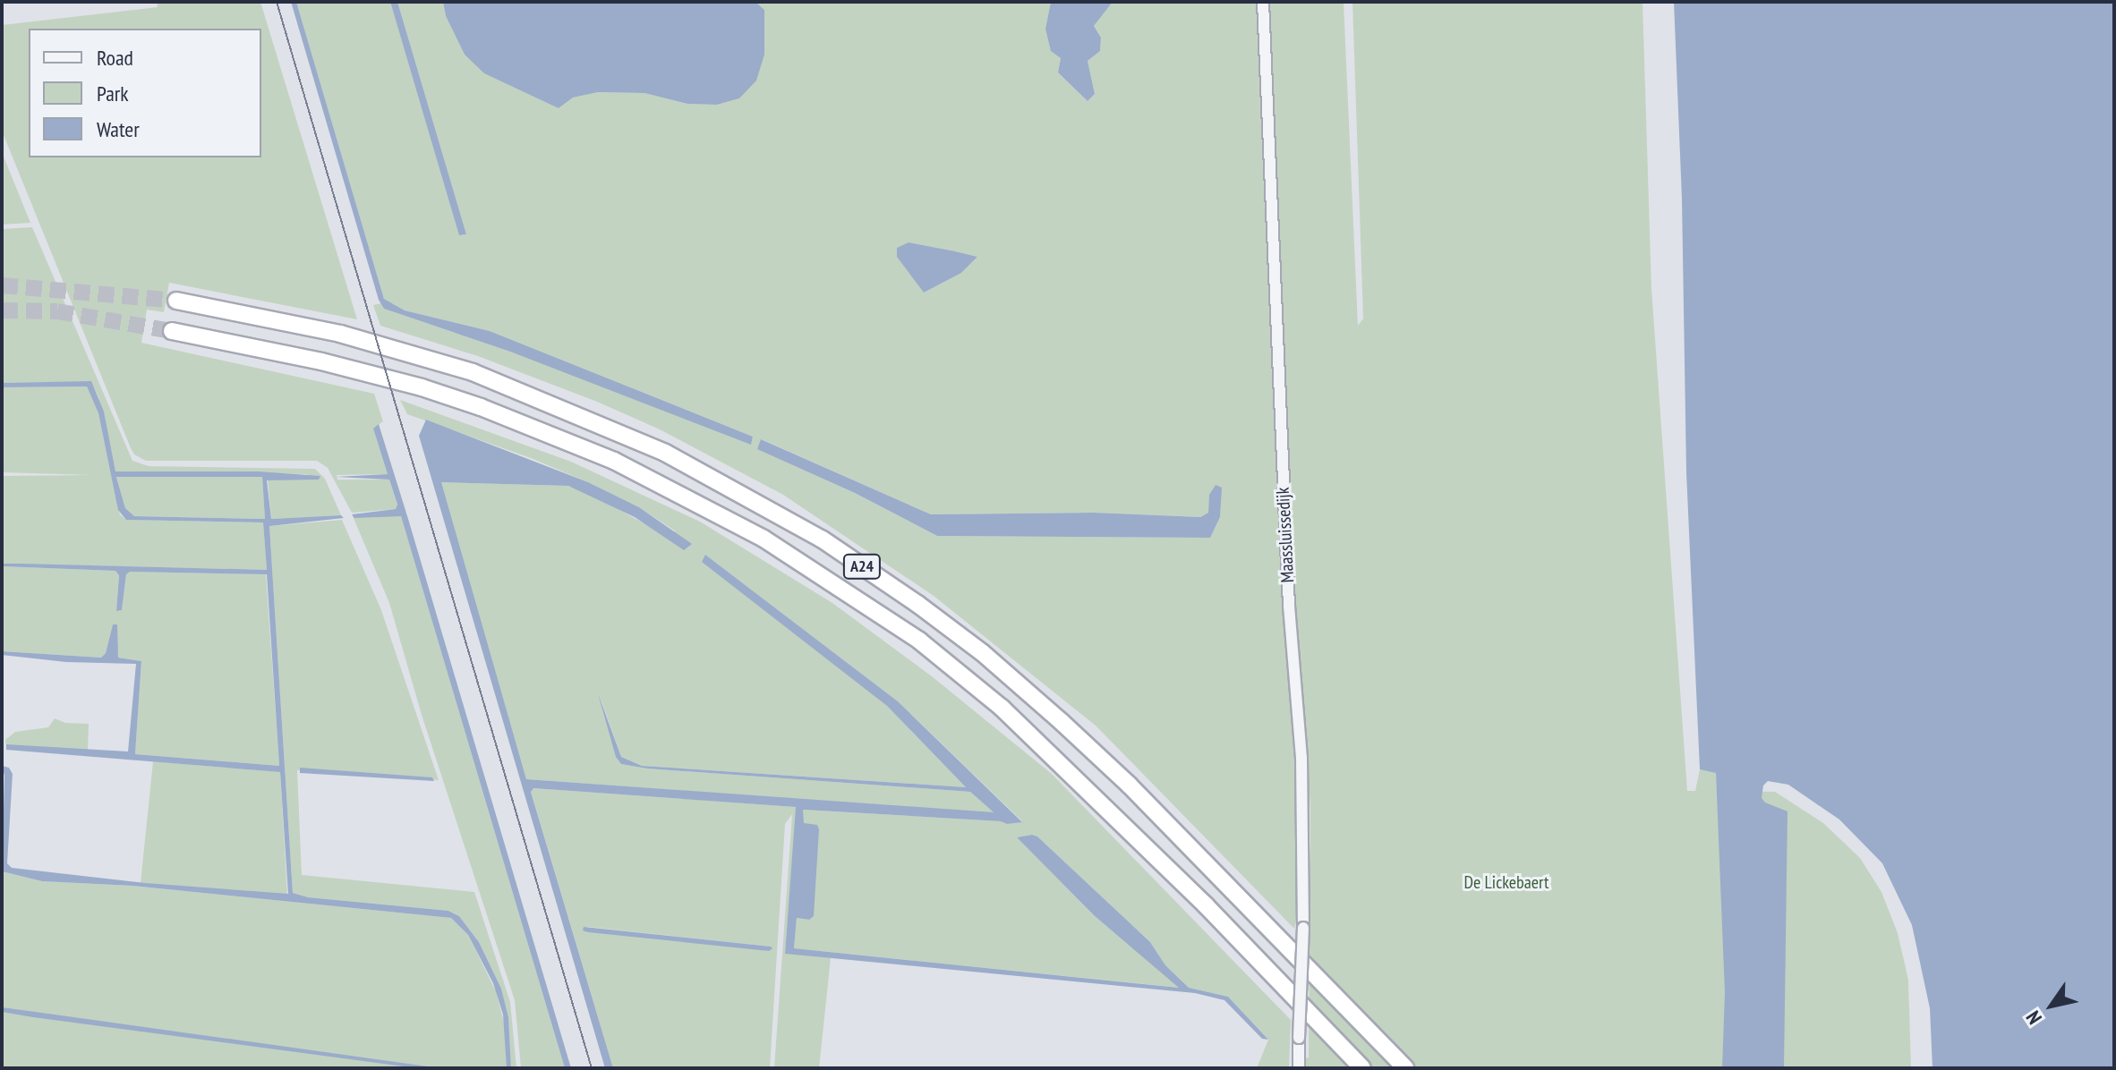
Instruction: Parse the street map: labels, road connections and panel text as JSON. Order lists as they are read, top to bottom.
{
  "streets": {
    "highway": ["A24"],
    "street": ["Maassluissedijk"]
  },
  "parks": ["De Lickebaert"],
  "legend": ["Road", "Park", "Water"],
  "north": "bottom left"
}
